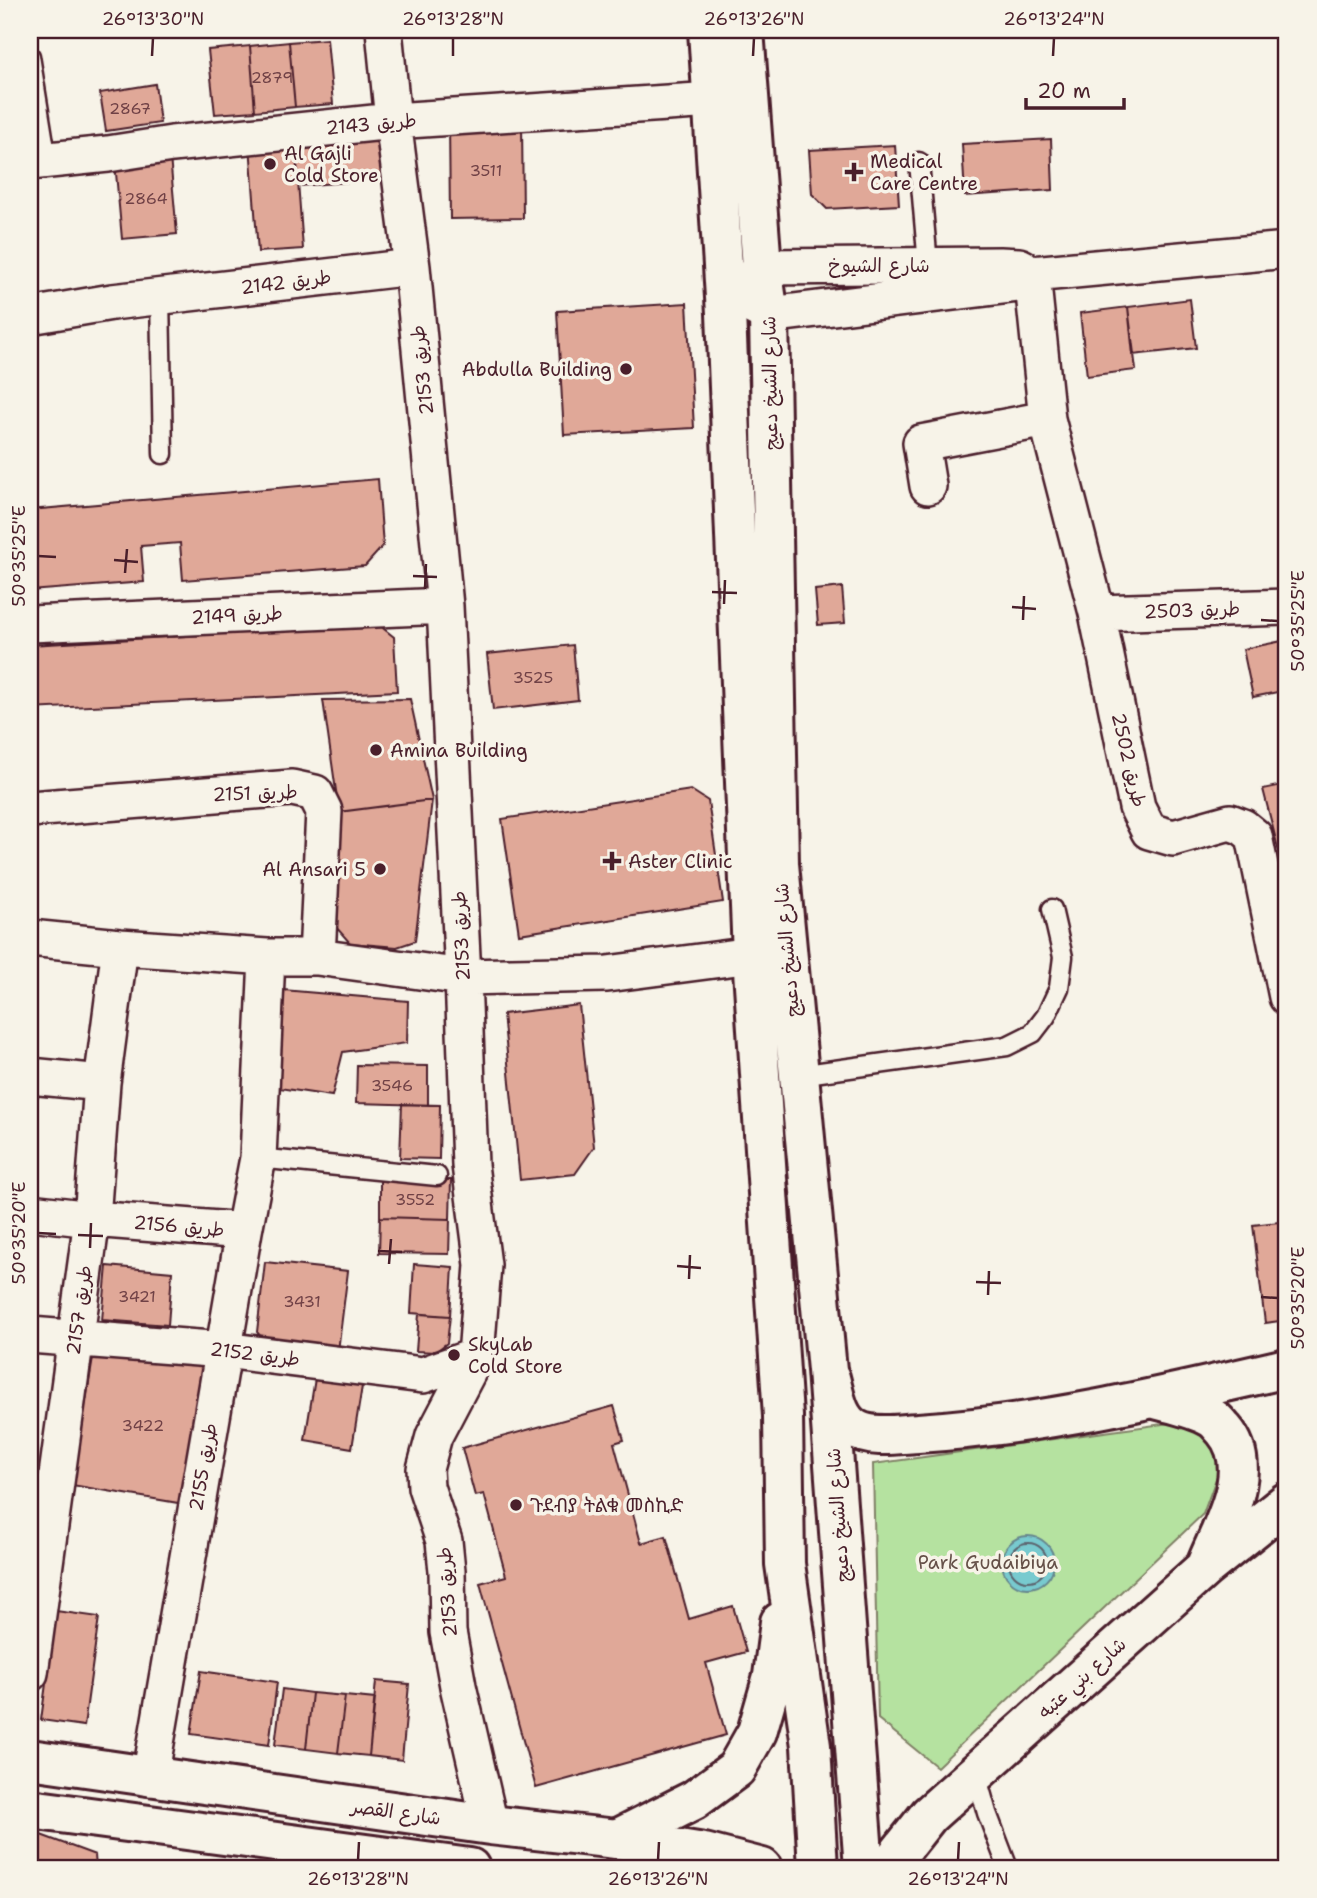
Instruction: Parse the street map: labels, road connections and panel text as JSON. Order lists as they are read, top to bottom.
{
  "streets": {
    "main road": ["شارع الشيخ دعيج", "شارع بني عتبه", "شارع القصر"],
    "street": [
      "طريق 2143",
      "شارع الشيوخ",
      "طريق 2142",
      "طريق 2153",
      "طريق 2503",
      "طريق 2149",
      "طريق 2502",
      "طريق 2151",
      "طريق 2156",
      "طريق 2157",
      "طريق 2152",
      "طريق 2155"
    ]
  },
  "crossings": [
    ["طريق 2143", "طريق 2153"],
    ["طريق 2143", "شارع الشيخ دعيج"],
    ["شارع الشيوخ", "شارع الشيخ دعيج"],
    ["شارع الشيوخ", "طريق 2502"],
    ["طريق 2142", "طريق 2153"],
    ["طريق 2153", "طريق 2149"],
    ["طريق 2153", "طريق 2152"],
    ["طريق 2153", "شارع القصر"],
    ["طريق 2503", "طريق 2502"],
    ["طريق 2156", "طريق 2157"],
    ["طريق 2156", "طريق 2155"],
    ["طريق 2157", "طريق 2152"],
    ["طريق 2152", "طريق 2155"],
    ["طريق 2155", "شارع القصر"]
  ],
  "parks": ["Park Gudaibiya"],
  "places": {
    "other": [
      "Al Gajli Cold Store",
      "Abdulla Building",
      "Amina Building",
      "Al Ansari 5",
      "SkyLab Cold Store",
      "ጉደብያ ትልቁ መስኪድ"
    ],
    "health": ["Medical Care Centre", "Aster Clinic"]
  },
  "house_numbers": [
    "2879",
    "2867",
    "3511",
    "2864",
    "3525",
    "3546",
    "3552",
    "3421",
    "3431",
    "3422"
  ],
  "scale_bar": "20 m",
  "coordinates": [
    "26°13'30\"N",
    "26°13'28\"N",
    "26°13'26\"N",
    "26°13'24\"N",
    "50°35'25\"E",
    "50°35'20\"E"
  ]
}
